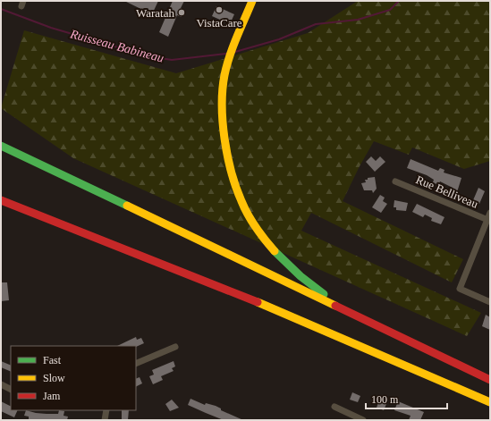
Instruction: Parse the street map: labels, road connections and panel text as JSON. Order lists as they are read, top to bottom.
{
  "streets": {
    "street": ["Rue Belliveau"]
  },
  "water": ["Ruisseau Babineau"],
  "places": ["VistaCare", "Waratah"],
  "legend": ["Fast", "Slow", "Jam"],
  "scale_bar": "100 m"
}
